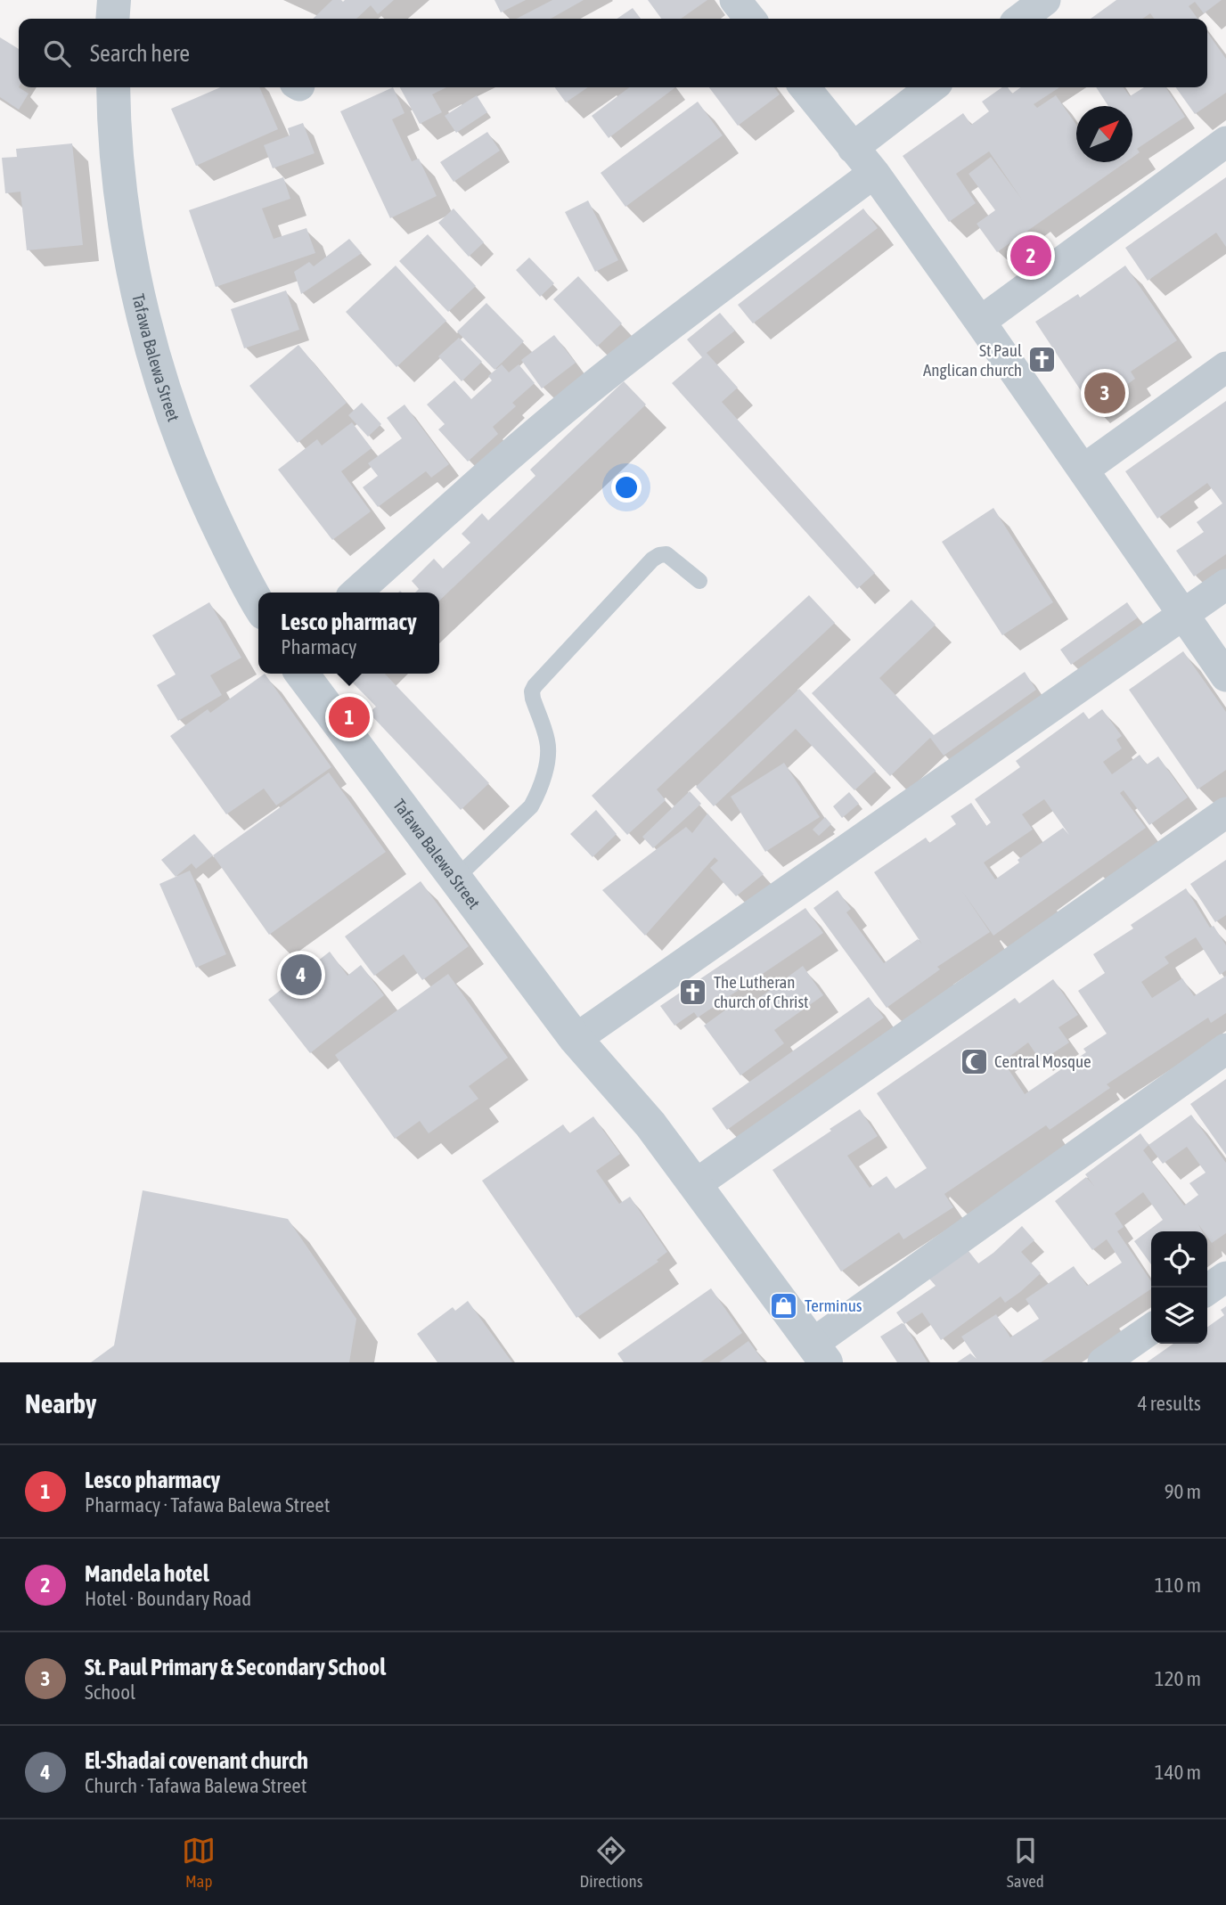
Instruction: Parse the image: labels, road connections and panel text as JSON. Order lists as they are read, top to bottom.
{
  "streets": {
    "street": ["Tafawa Balewa Street"]
  },
  "places": {
    "church": ["St Paul Anglican church", "The Lutheran church of Christ"],
    "mosque": ["Central Mosque"],
    "shop": ["Terminus"]
  },
  "north": "top right",
  "page": {
    "search": "Search here",
    "pins": [
      "2",
      "3",
      "1",
      "4"
    ],
    "popup": ["Lesco pharmacy", "Pharmacy"],
    "heading": ["Nearby", "4 results"],
    "list": [
      {
        "mark": "1",
        "name": "Lesco pharmacy",
        "note": "Pharmacy · Tafawa Balewa Street",
        "value": "90 m"
      },
      {
        "mark": "2",
        "name": "Mandela hotel",
        "note": "Hotel · Boundary Road",
        "value": "110 m"
      },
      {
        "mark": "3",
        "name": "St. Paul Primary & Secondary School",
        "note": "School",
        "value": "120 m"
      },
      {
        "mark": "4",
        "name": "El-Shadai covenant church",
        "note": "Church · Tafawa Balewa Street",
        "value": "140 m"
      }
    ],
    "nav": ["Map", "Directions", "Saved"]
  }
}
